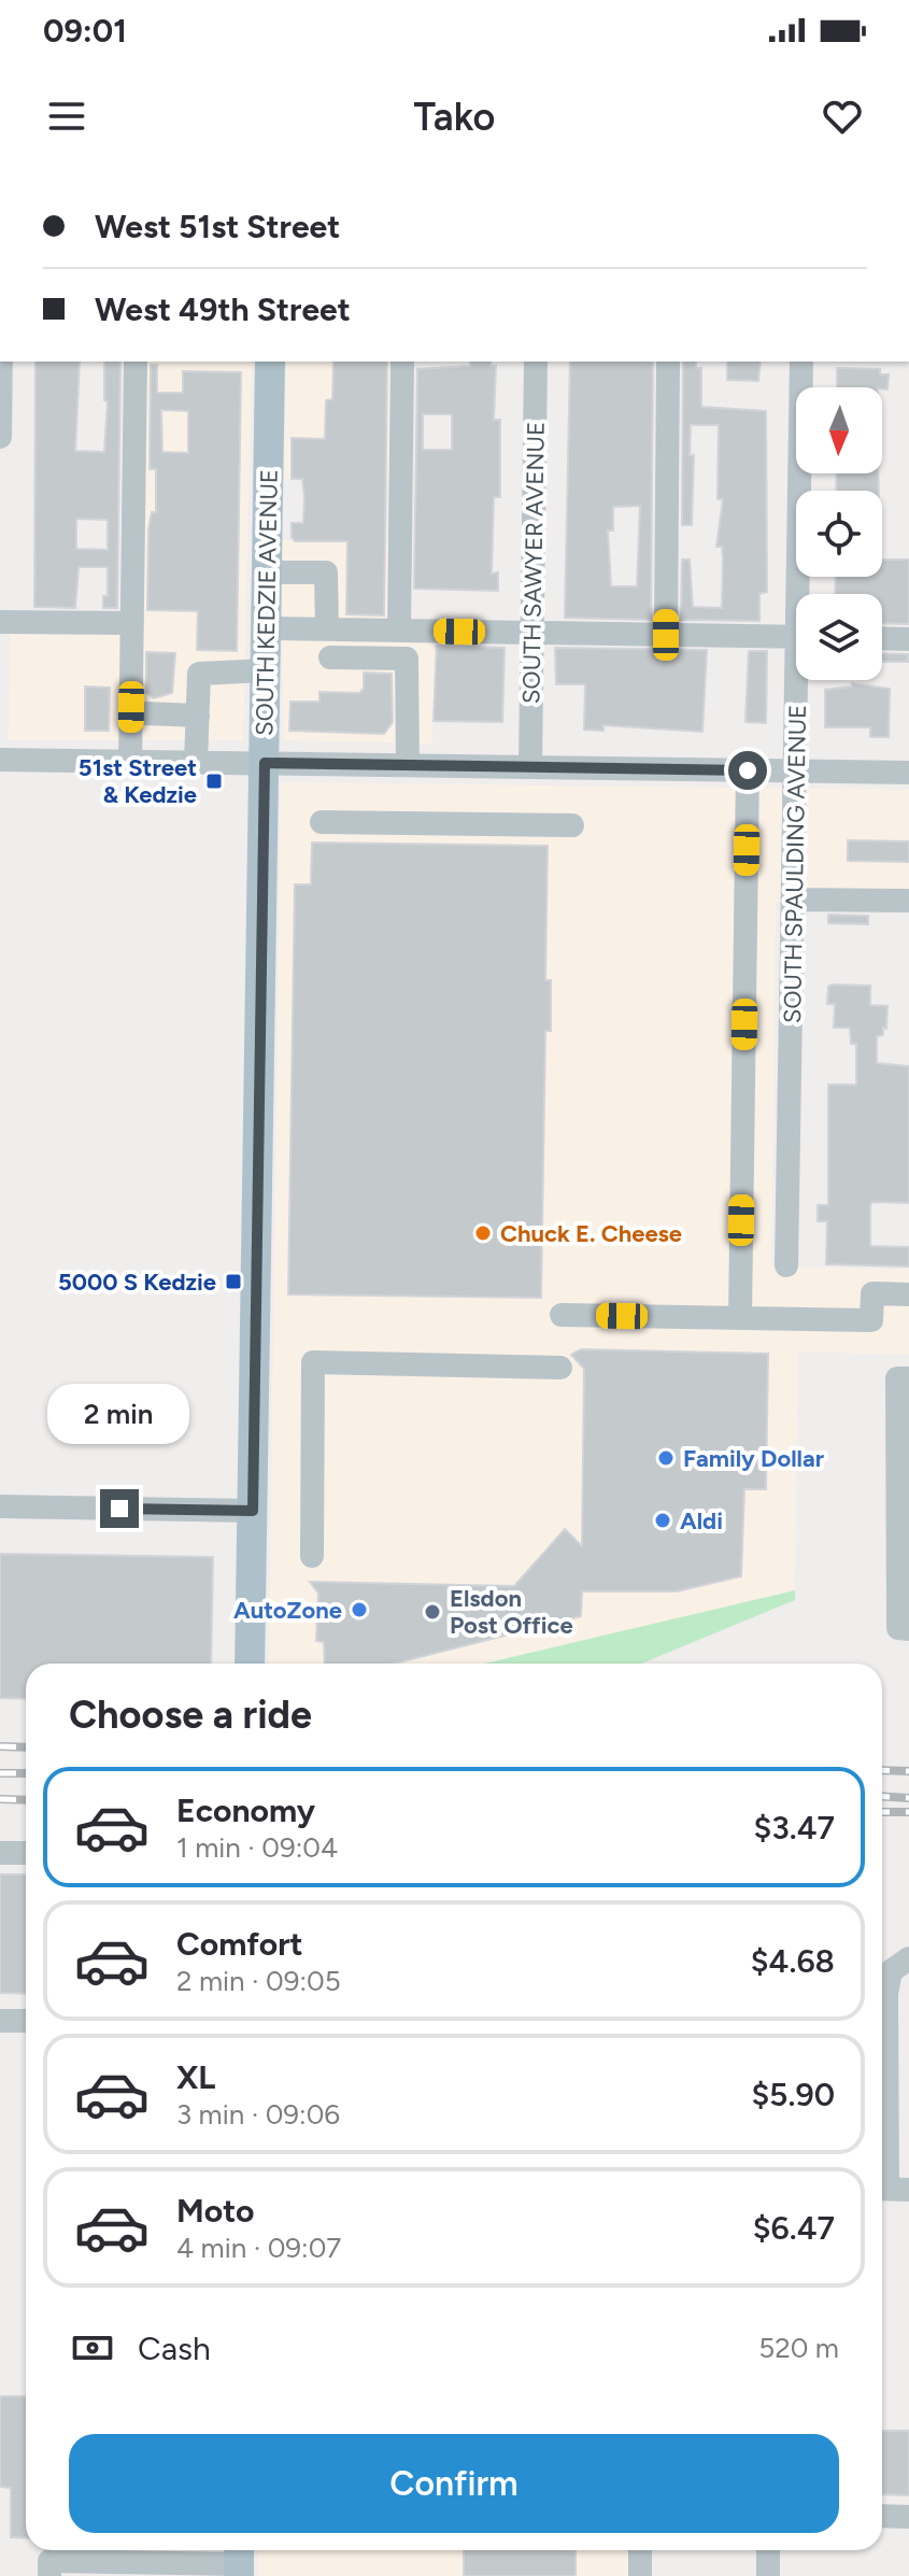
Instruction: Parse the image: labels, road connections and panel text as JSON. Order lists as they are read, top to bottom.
{
  "streets": {
    "main road": ["SOUTH KEDZIE AVENUE"],
    "street": ["SOUTH SAWYER AVENUE", "SOUTH SPAULDING AVENUE"]
  },
  "places": {
    "transit": ["51st Street & Kedzie", "5000 S Kedzie"],
    "other": [
      "Chuck E. Cheese",
      "Family Dollar",
      "Aldi",
      "AutoZone",
      "Elsdon Post Office"
    ]
  },
  "north": "bottom",
  "page": {
    "status": "09:01",
    "header": "Tako",
    "banner": ["West 51st Street", "West 49th Street"],
    "bubble": "2 min",
    "heading": "Choose a ride",
    "list": [
      {
        "name": "Economy",
        "note": "1 min · 09:04",
        "value": "$3.47"
      },
      {
        "name": "Comfort",
        "note": "2 min · 09:05",
        "value": "$4.68"
      },
      {
        "name": "XL",
        "note": "3 min · 09:06",
        "value": "$5.90"
      },
      {
        "name": "Moto",
        "note": "4 min · 09:07",
        "value": "$6.47"
      }
    ],
    "pay": ["Cash", "520 m"],
    "buttons": "Confirm"
  }
}
